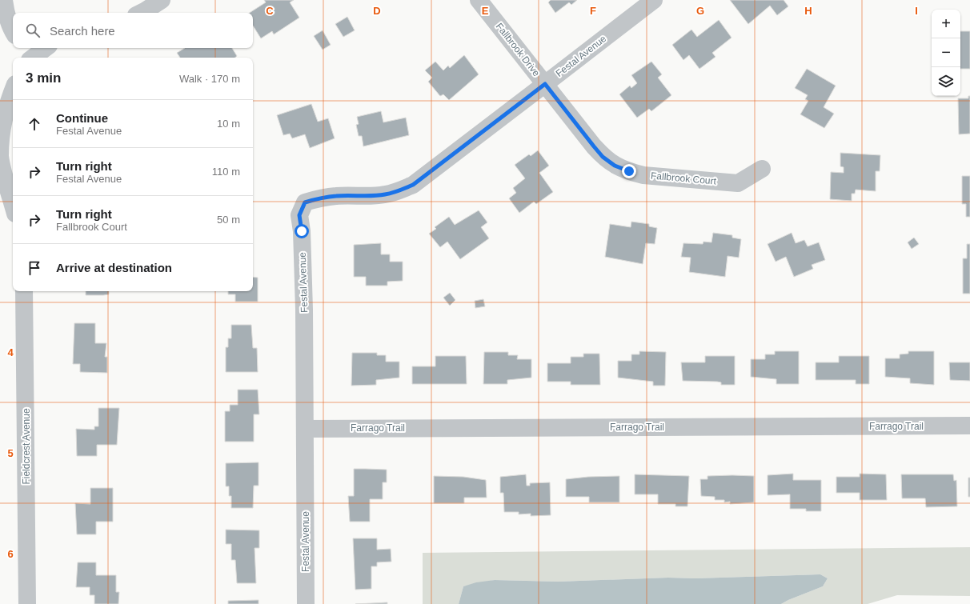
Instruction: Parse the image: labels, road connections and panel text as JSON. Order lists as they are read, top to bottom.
{
  "streets": {
    "street": [
      "Fallbrook Drive",
      "Festal Avenue",
      "Fallbrook Court",
      "Farrago Trail",
      "Fieldcrest Avenue"
    ]
  },
  "crossings": [
    ["Fallbrook Drive", "Festal Avenue"],
    ["Fallbrook Drive", "Fallbrook Court"],
    ["Festal Avenue", "Fallbrook Court"],
    ["Festal Avenue", "Farrago Trail"]
  ],
  "page": {
    "map_buttons": ["+", "−"],
    "search": "Search here",
    "heading": ["3 min", "Walk · 170 m"],
    "list": [
      ["Continue", "Festal Avenue", "10 m"],
      ["Turn right", "Festal Avenue", "110 m"],
      ["Turn right", "Fallbrook Court", "50 m"],
      "Arrive at destination"
    ]
  },
  "grid": {
    "columns": [
      "C",
      "D",
      "E",
      "F",
      "G",
      "H",
      "I"
    ],
    "rows": ["4", "5", "6"]
  }
}
